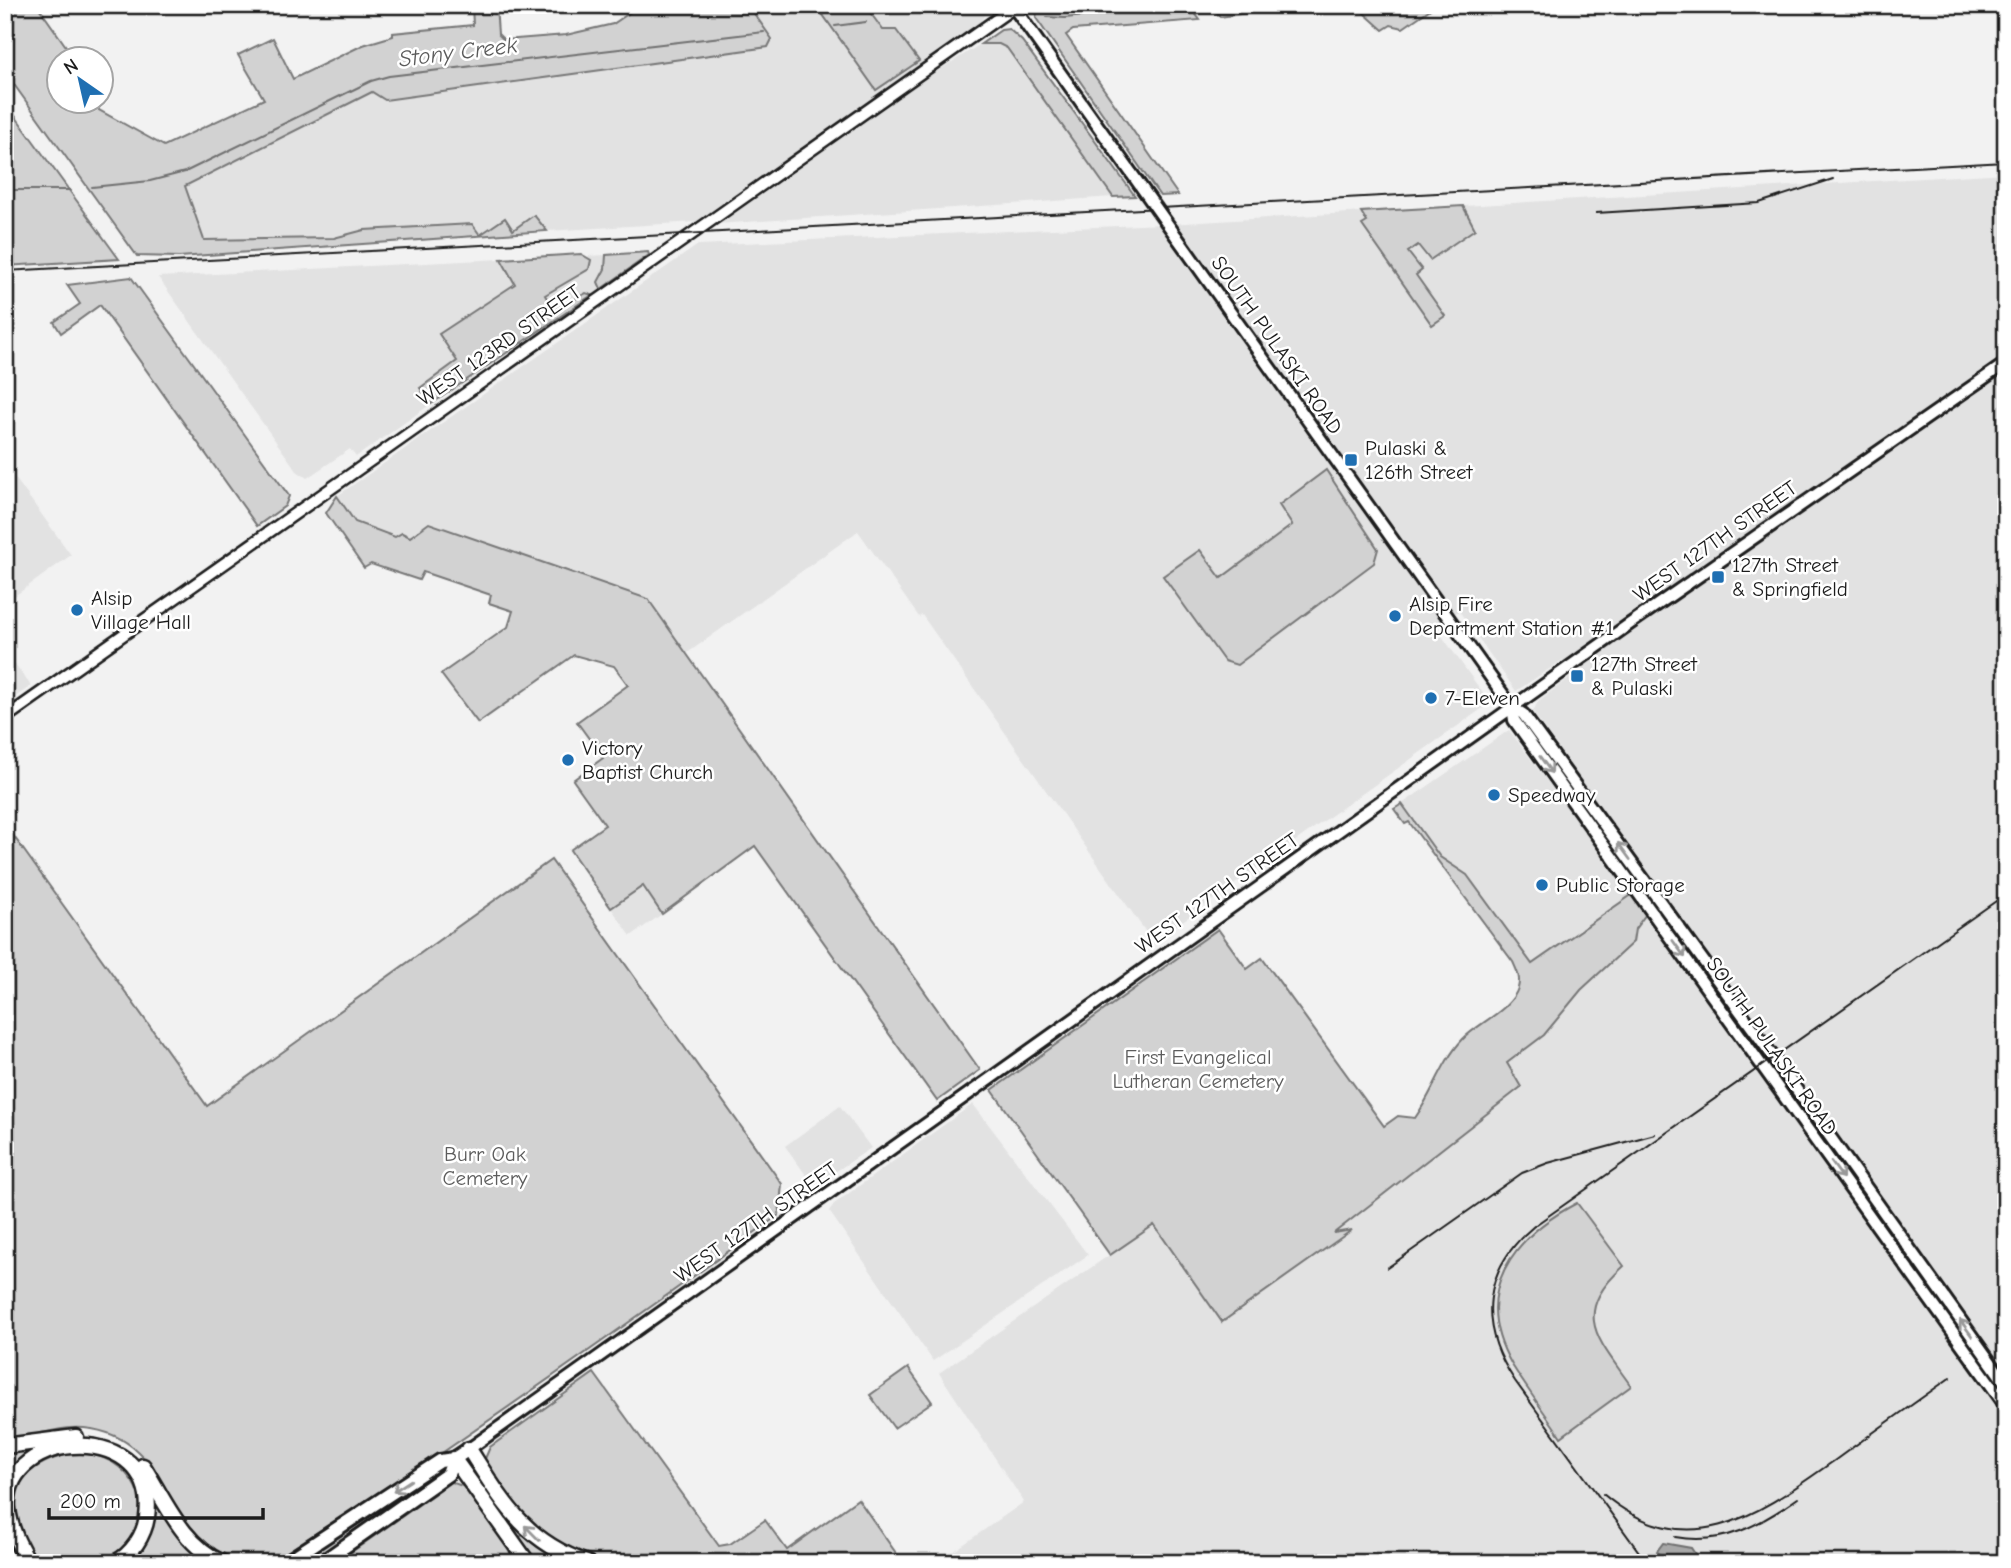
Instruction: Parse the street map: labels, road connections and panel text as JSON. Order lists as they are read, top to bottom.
{
  "streets": {
    "main road": ["SOUTH PULASKI ROAD", "WEST 127TH STREET"],
    "street": ["WEST 123RD STREET"]
  },
  "crossings": [
    ["WEST 123RD STREET", "SOUTH PULASKI ROAD"],
    ["SOUTH PULASKI ROAD", "WEST 127TH STREET"]
  ],
  "water": ["Stony Creek"],
  "parks": ["First Evangelical Lutheran Cemetery", "Burr Oak Cemetery"],
  "places": {
    "transit": ["Pulaski & 126th Street", "127th Street & Springfield", "127th Street & Pulaski"],
    "other": [
      "Alsip Village Hall",
      "Alsip Fire Department Station #1",
      "7-Eleven",
      "Victory Baptist Church",
      "Speedway",
      "Public Storage"
    ]
  },
  "scale_bar": "200 m",
  "north": "top left"
}
